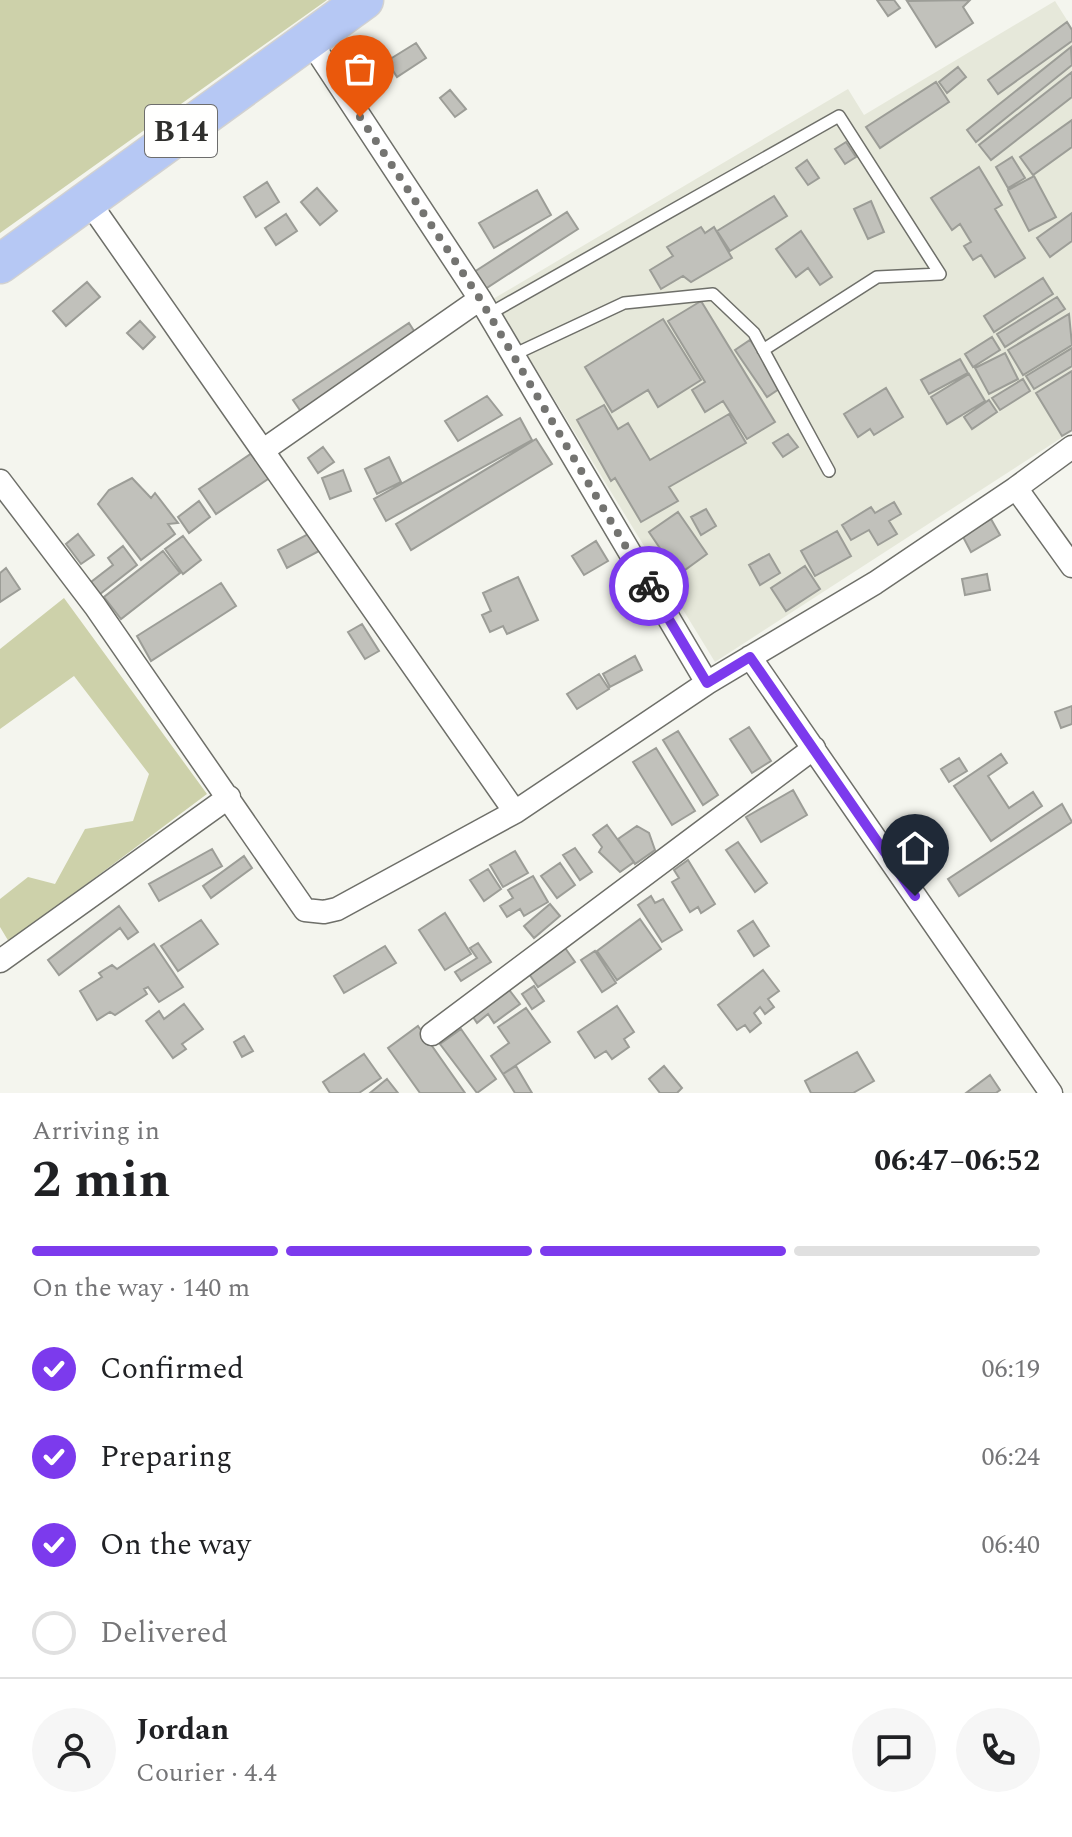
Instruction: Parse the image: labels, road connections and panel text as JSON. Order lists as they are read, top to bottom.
{
  "streets": {
    "highway": ["B14"]
  },
  "page": {
    "heading": ["2 min", "Arriving in", "06:47–06:52"],
    "panel": ["Jordan", "Courier · 4.4"],
    "bar": "On the way · 140 m",
    "list": [
      ["Confirmed", "06:19"],
      ["Preparing", "06:24"],
      ["On the way", "06:40"],
      "Delivered"
    ]
  }
}
